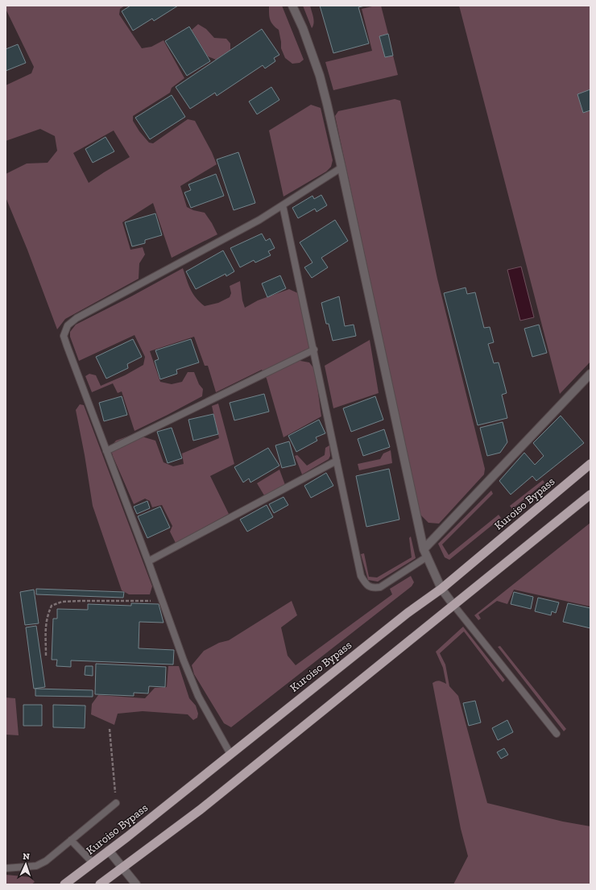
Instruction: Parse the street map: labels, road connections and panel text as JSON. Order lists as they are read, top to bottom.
{
  "streets": {
    "highway": ["Kuroiso Bypass"]
  },
  "north": "top"
}
